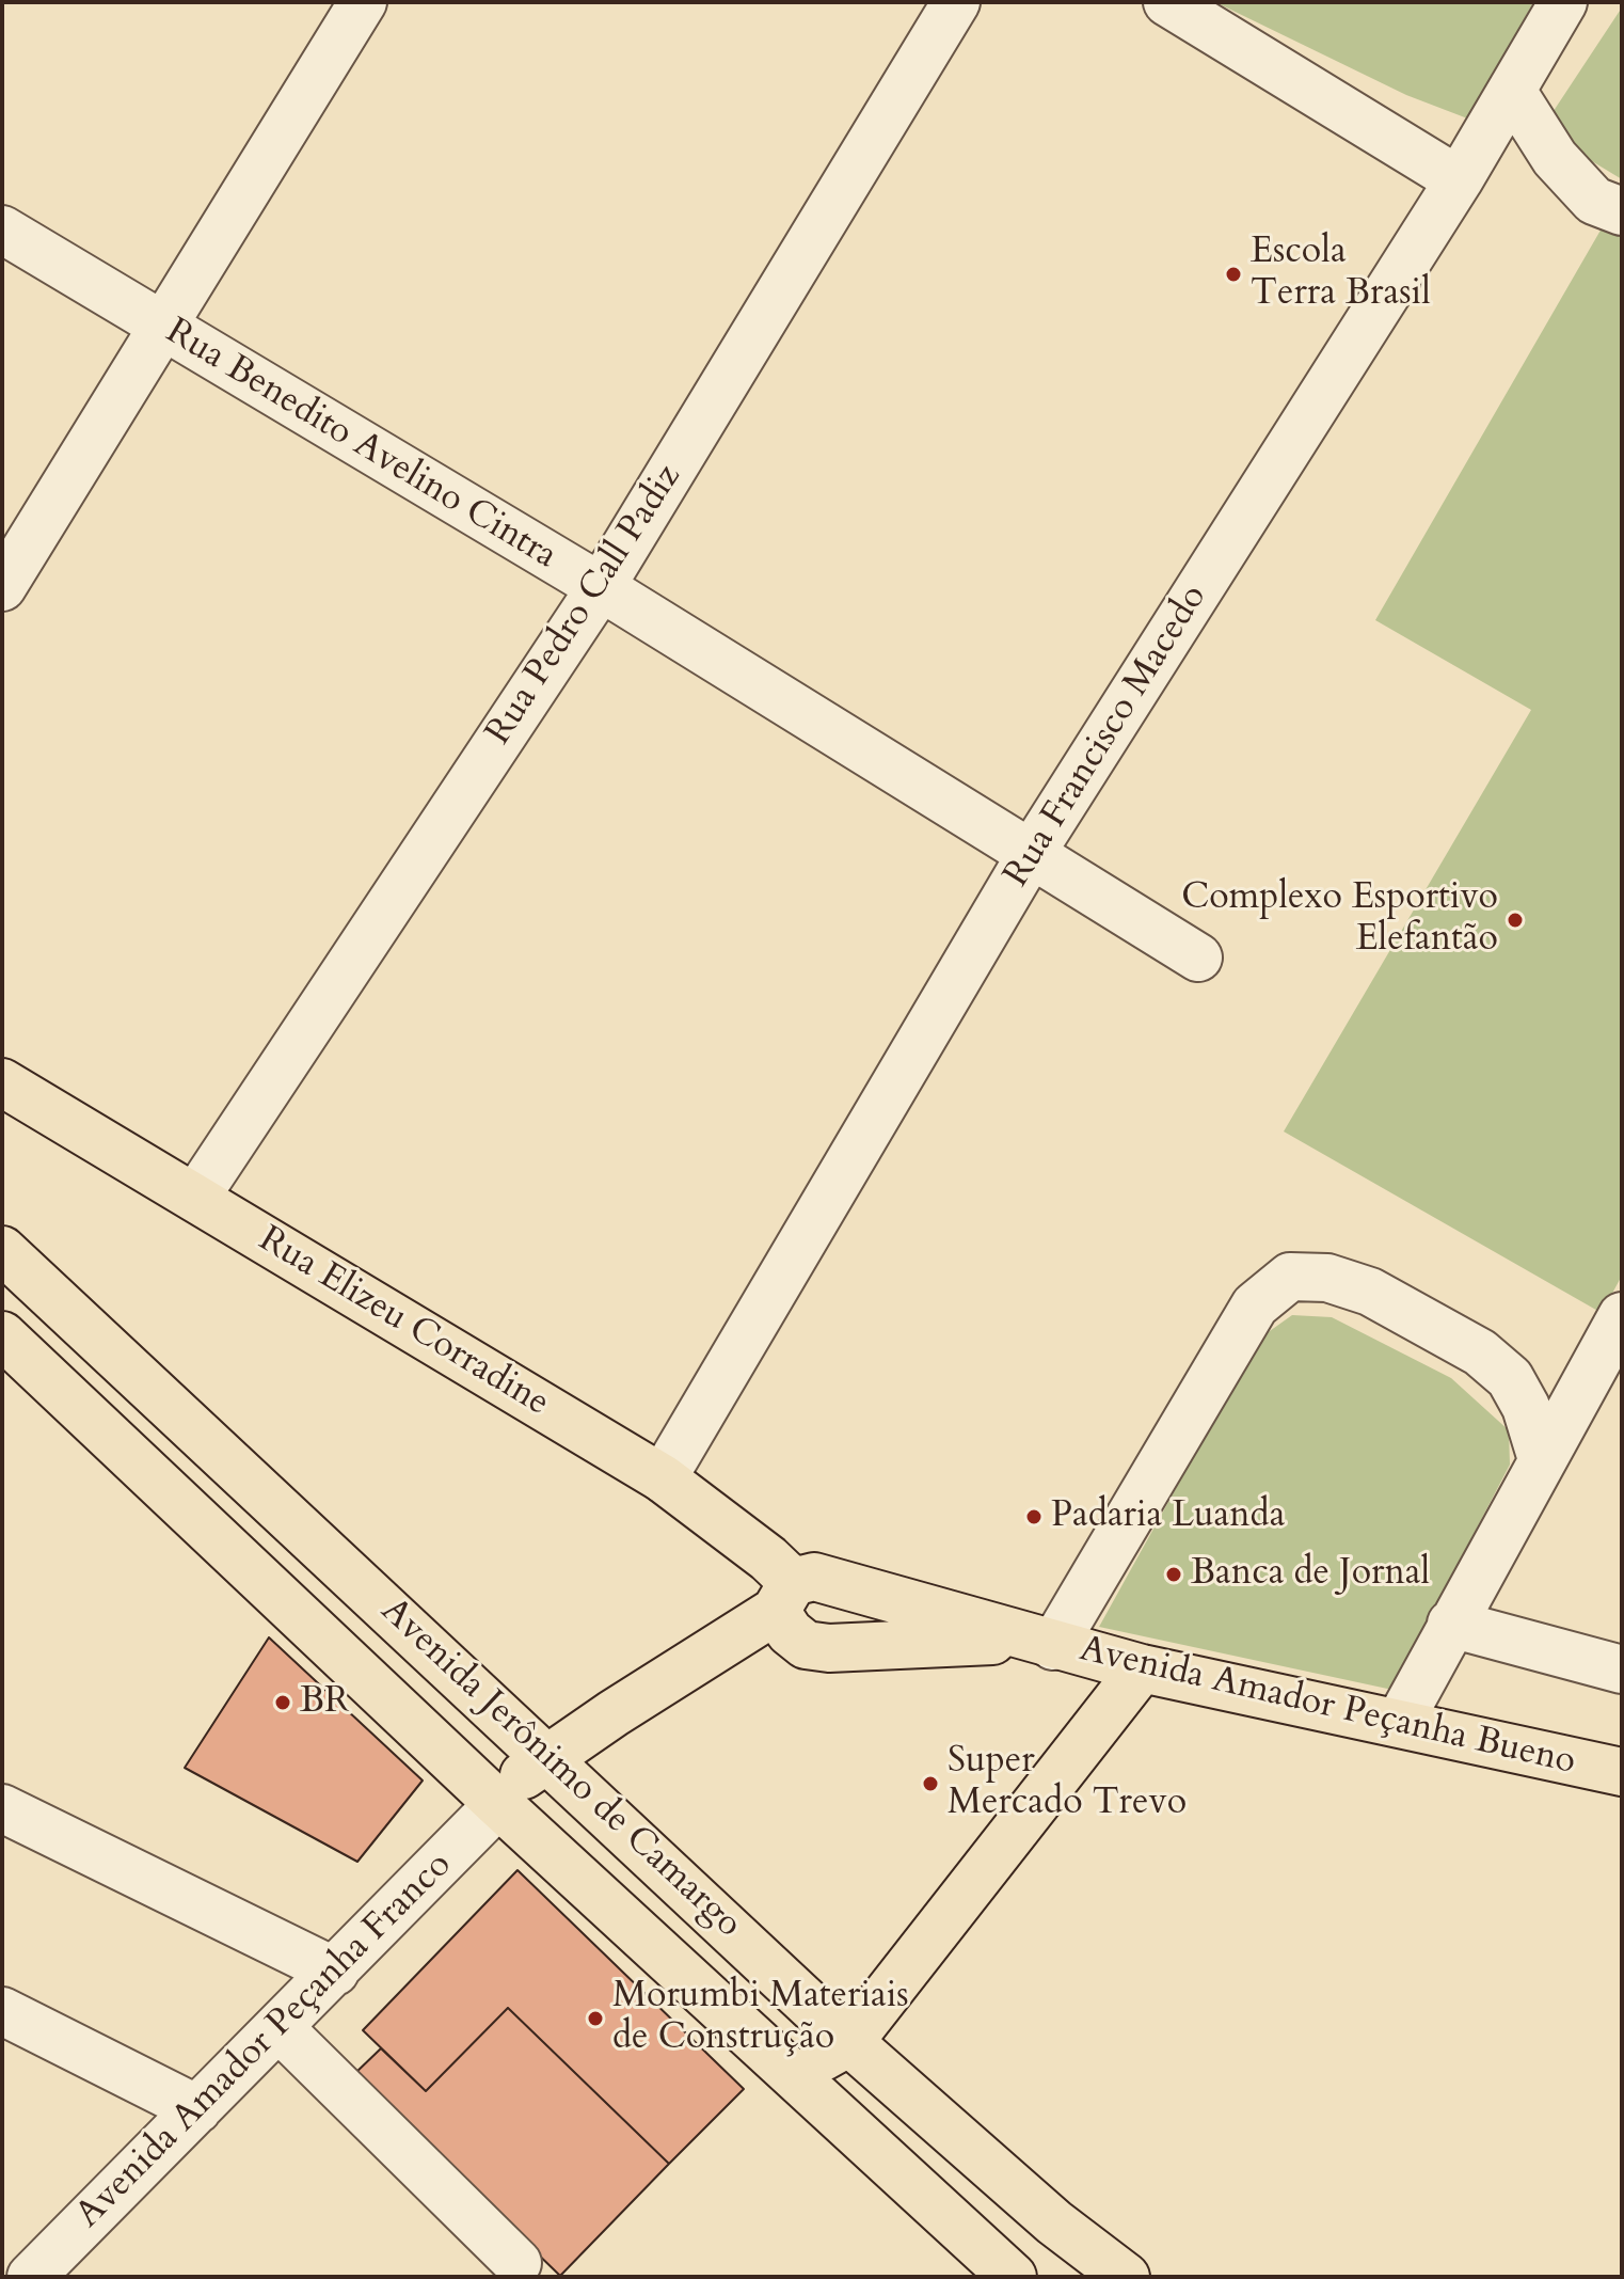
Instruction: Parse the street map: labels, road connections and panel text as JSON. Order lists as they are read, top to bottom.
{
  "streets": {
    "main road": ["Rua Elizeu Corradine", "Avenida Amador Peçanha Bueno", "Avenida Jerônimo de Camargo"],
    "street": [
      "Rua Benedito Avelino Cintra",
      "Rua Pedro Call Padiz",
      "Rua Francisco Macedo",
      "Avenida Amador Peçanha Franco"
    ]
  },
  "crossings": [
    ["Rua Benedito Avelino Cintra", "Rua Pedro Call Padiz"],
    ["Rua Benedito Avelino Cintra", "Rua Francisco Macedo"],
    ["Rua Pedro Call Padiz", "Rua Elizeu Corradine"],
    ["Rua Francisco Macedo", "Rua Elizeu Corradine"],
    ["Rua Elizeu Corradine", "Avenida Amador Peçanha Bueno"],
    ["Avenida Amador Peçanha Bueno", "Avenida Jerônimo de Camargo"],
    ["Avenida Amador Peçanha Bueno", "Avenida Amador Peçanha Franco"],
    ["Avenida Jerônimo de Camargo", "Avenida Amador Peçanha Franco"]
  ],
  "places": [
    "Escola Terra Brasil",
    "Complexo Esportivo Elefantão",
    "Padaria Luanda",
    "Banca de Jornal",
    "BR",
    "Super Mercado Trevo",
    "Morumbi Materiais de Construção"
  ]
}
